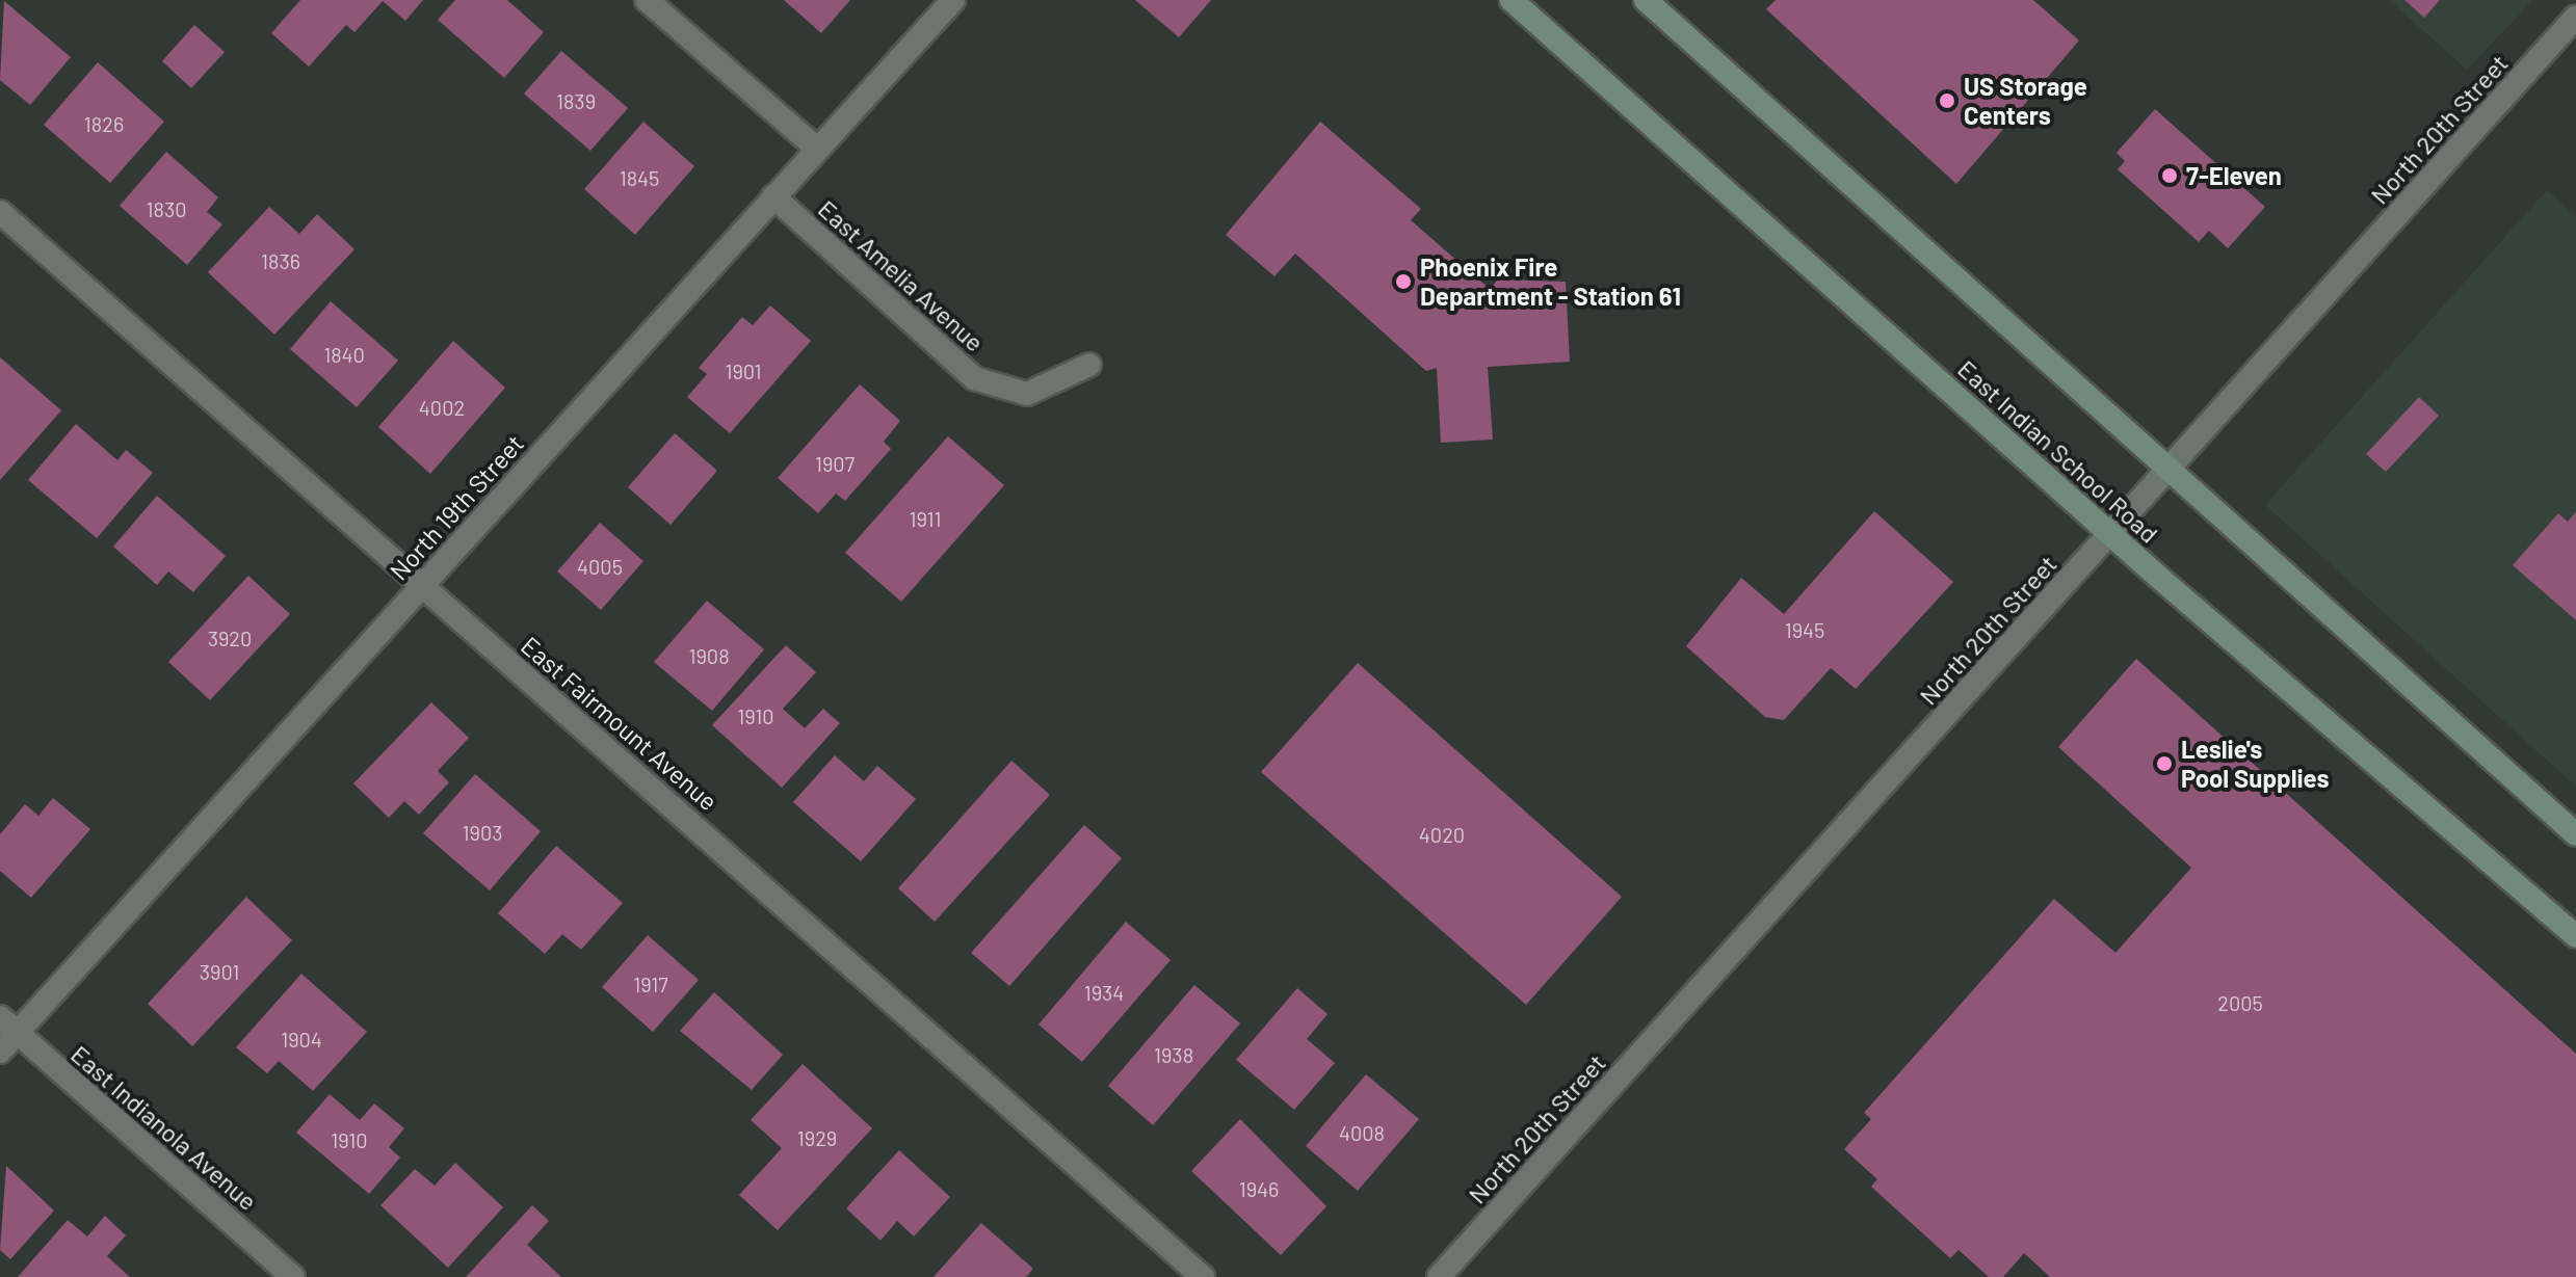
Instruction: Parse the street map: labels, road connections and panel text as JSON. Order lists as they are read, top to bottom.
{
  "streets": {
    "main road": ["East Indian School Road"],
    "street": [
      "North 20th Street",
      "East Amelia Avenue",
      "North 19th Street",
      "East Fairmount Avenue",
      "East Indianola Avenue"
    ]
  },
  "crossings": [
    ["North 20th Street", "East Indian School Road"],
    ["East Amelia Avenue", "North 19th Street"],
    ["North 19th Street", "East Fairmount Avenue"],
    ["North 19th Street", "East Indianola Avenue"]
  ],
  "places": [
    "US Storage Centers",
    "7-Eleven",
    "Phoenix Fire Department - Station 61",
    "Leslie's Pool Supplies"
  ],
  "house_numbers": [
    "1839",
    "1826",
    "1845",
    "1830",
    "1836",
    "1840",
    "1901",
    "4002",
    "1907",
    "1911",
    "4005",
    "1945",
    "3920",
    "1908",
    "1910",
    "1903",
    "4020",
    "3901",
    "1917",
    "1934",
    "2005",
    "1904",
    "1938",
    "4008",
    "1929",
    "1910",
    "1946"
  ]
}
